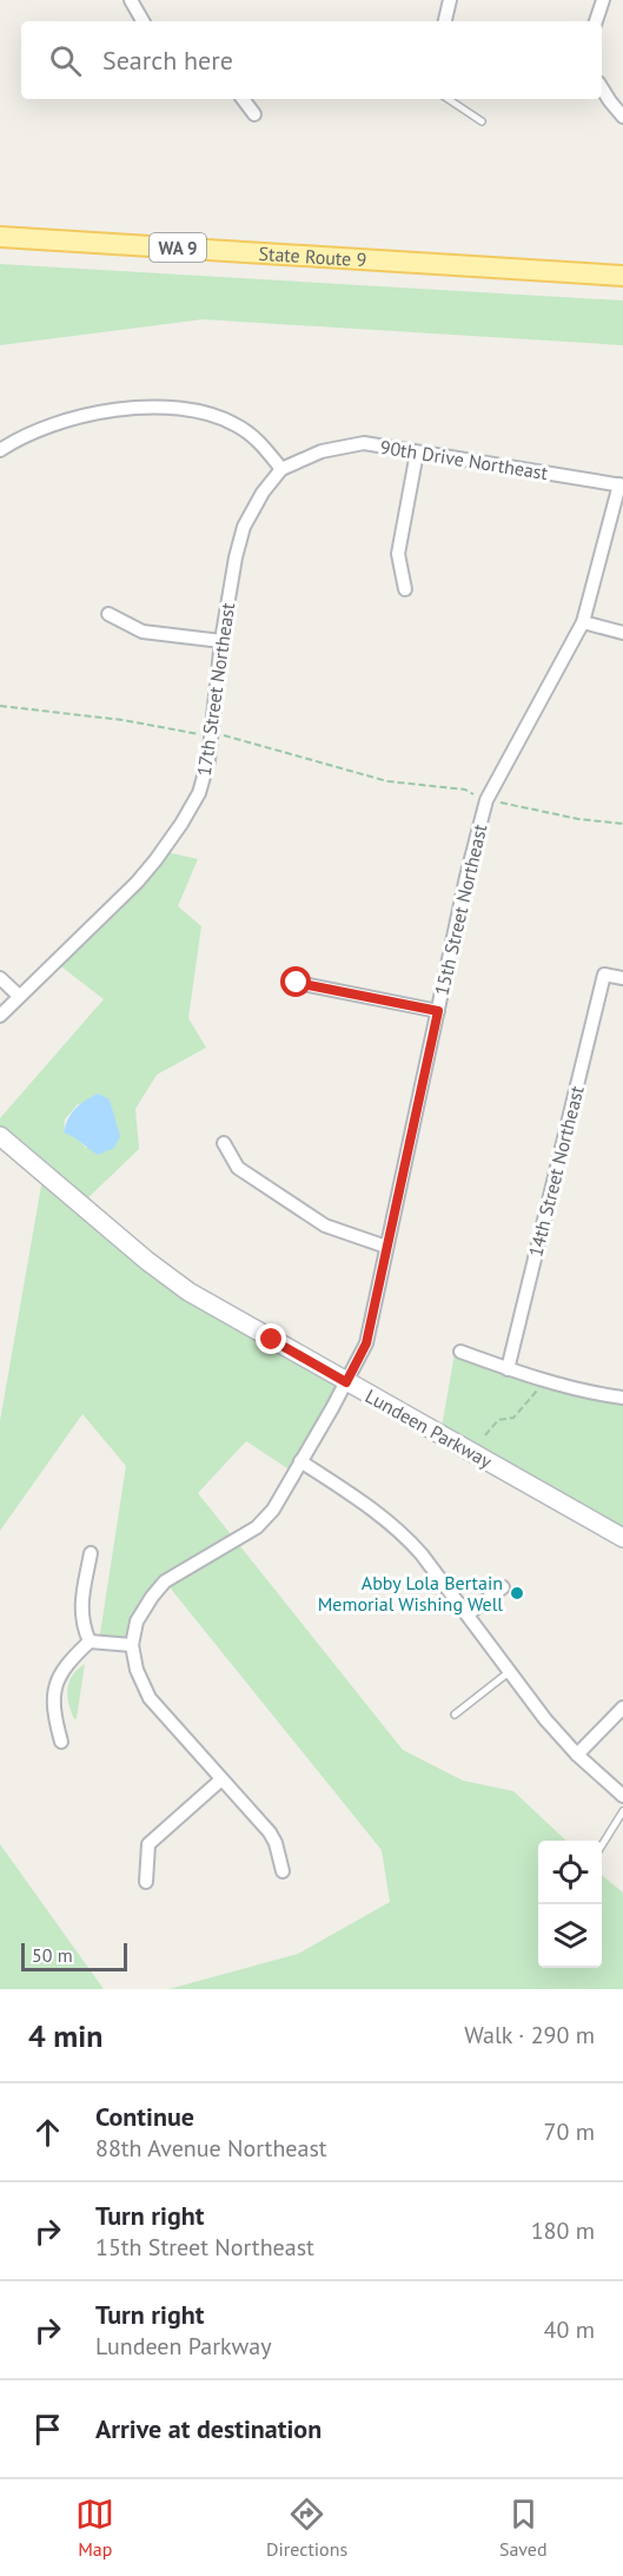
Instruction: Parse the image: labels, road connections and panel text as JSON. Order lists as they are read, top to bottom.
{
  "streets": {
    "main road": ["WA 9", "State Route 9", "Lundeen Parkway"],
    "street": [
      "90th Drive Northeast",
      "17th Street Northeast",
      "15th Street Northeast",
      "14th Street Northeast"
    ]
  },
  "crossings": [
    ["90th Drive Northeast", "17th Street Northeast"],
    ["90th Drive Northeast", "15th Street Northeast"],
    ["15th Street Northeast", "Lundeen Parkway"]
  ],
  "places": ["Abby Lola Bertain Memorial Wishing Well"],
  "scale_bar": "50 m",
  "page": {
    "search": "Search here",
    "scale": "50 m",
    "heading": ["4 min", "Walk · 290 m"],
    "list": [
      ["Continue", "88th Avenue Northeast", "70 m"],
      ["Turn right", "15th Street Northeast", "180 m"],
      ["Turn right", "Lundeen Parkway", "40 m"],
      "Arrive at destination"
    ],
    "nav": ["Map", "Directions", "Saved"]
  }
}
